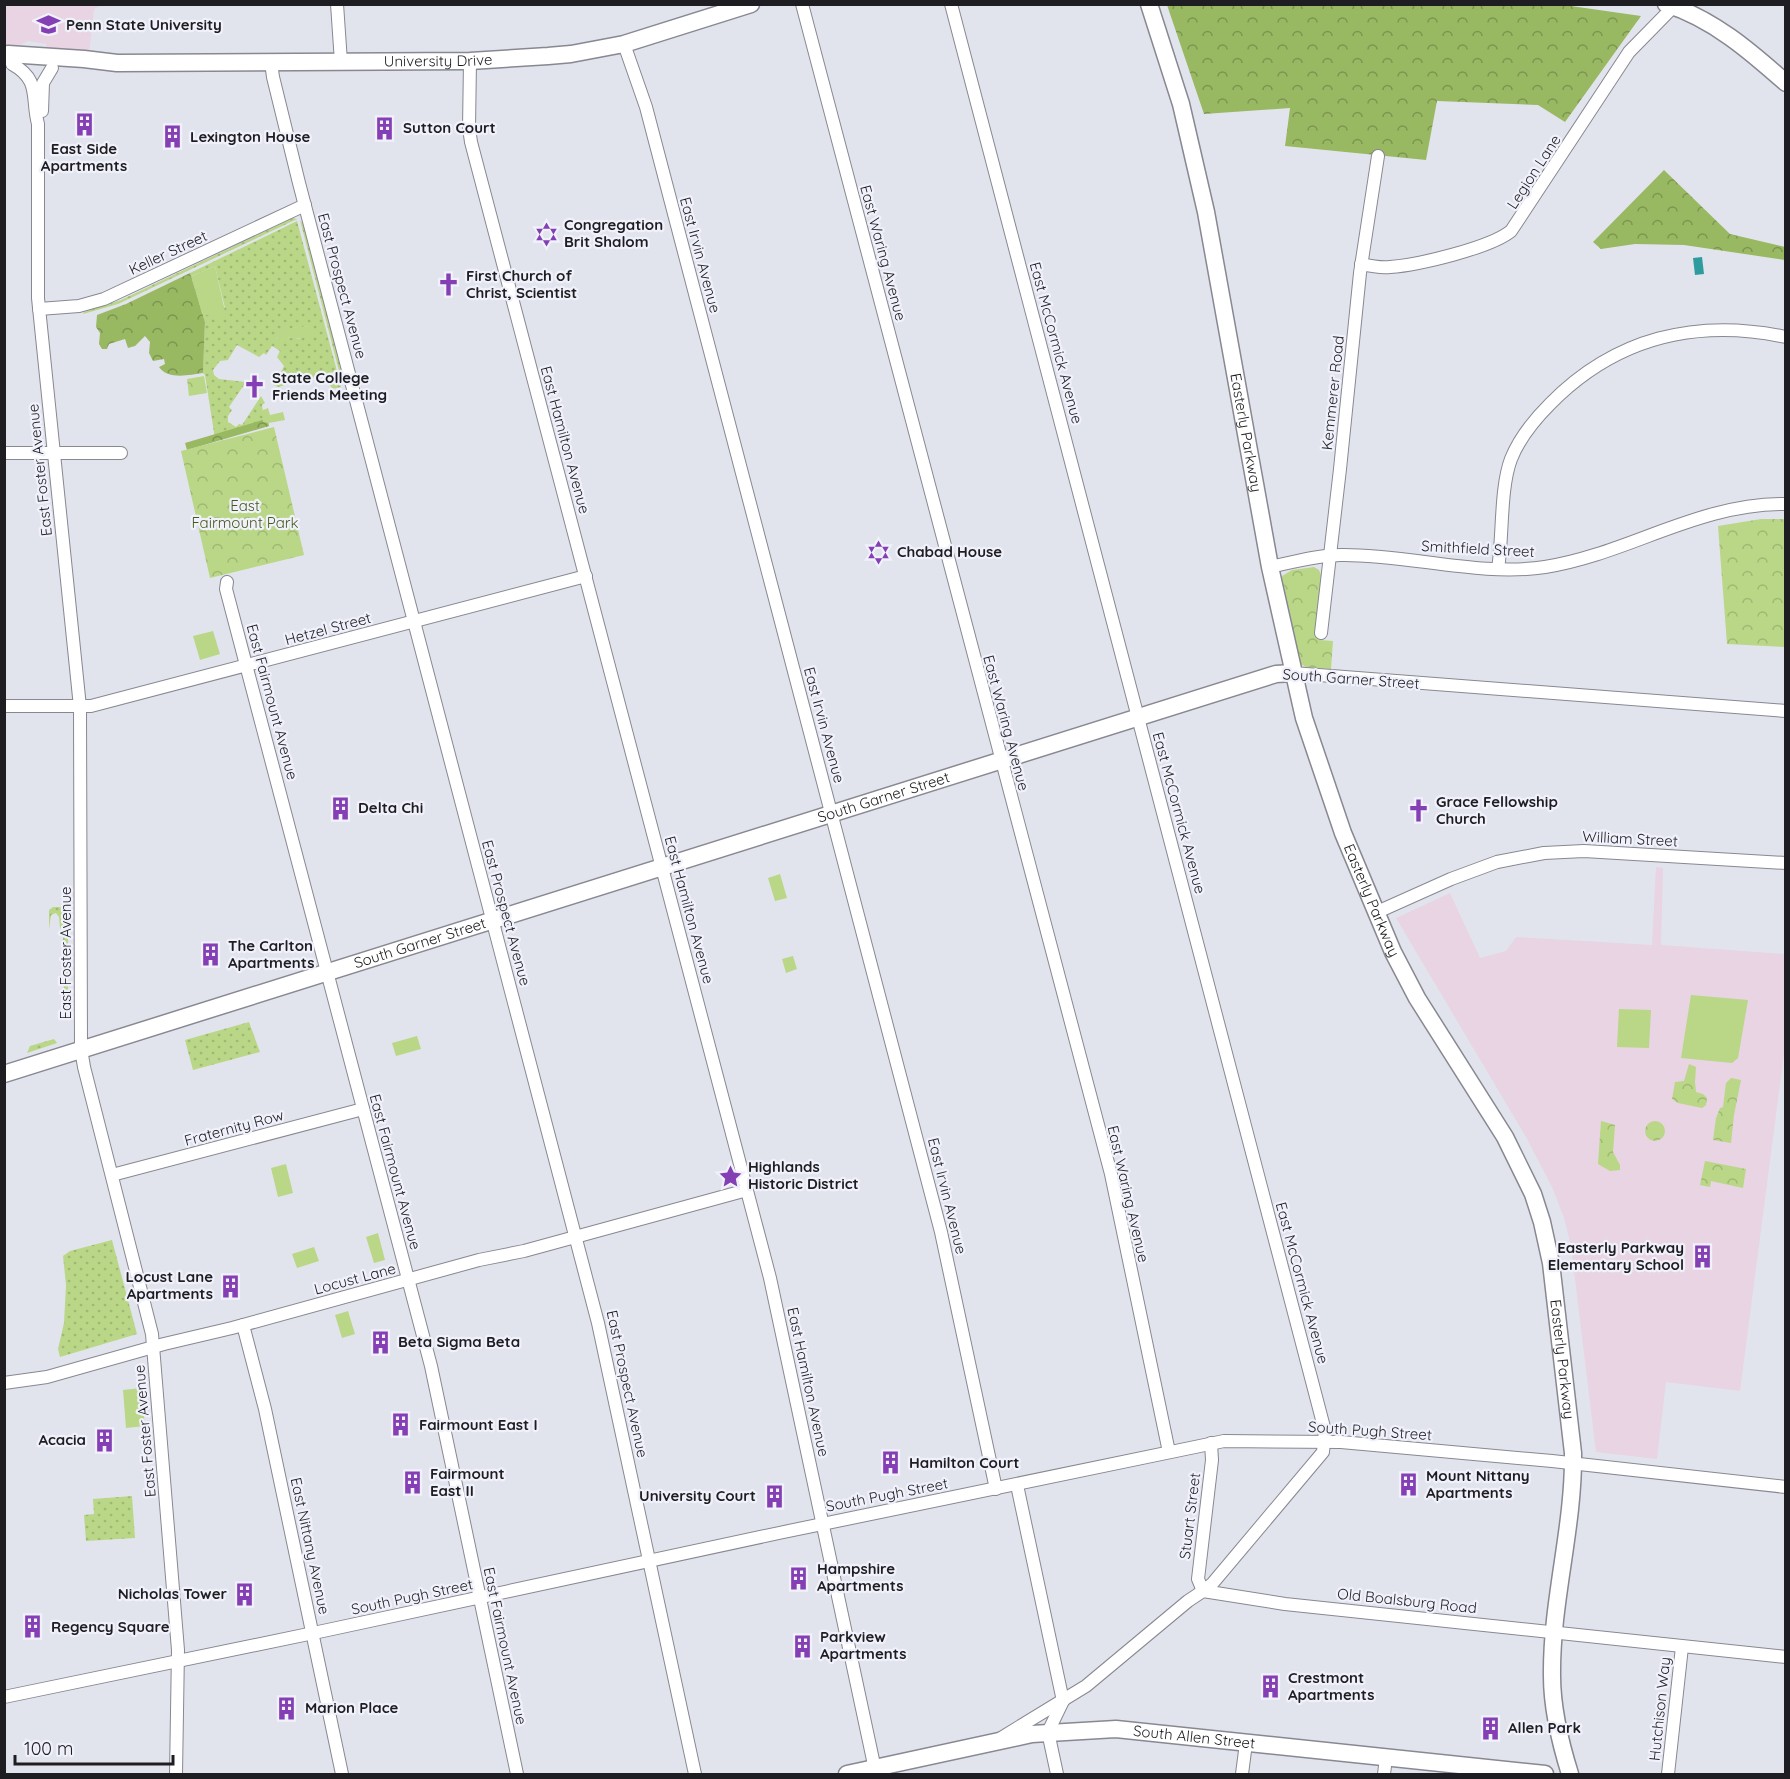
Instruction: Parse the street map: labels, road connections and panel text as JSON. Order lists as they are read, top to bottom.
{
  "streets": {
    "main road": [
      "University Drive",
      "Easterly Parkway",
      "South Garner Street",
      "South Allen Street"
    ],
    "street": [
      "Legion Lane",
      "Keller Street",
      "East Waring Avenue",
      "East Irvin Avenue",
      "East Prospect Avenue",
      "East McCormick Avenue",
      "Kemmerer Road",
      "East Hamilton Avenue",
      "East Foster Avenue",
      "Smithfield Street",
      "Hetzel Street",
      "East Fairmount Avenue",
      "William Street",
      "Fraternity Row",
      "Locust Lane",
      "South Pugh Street",
      "Stuart Street",
      "East Nittany Avenue",
      "Old Boalsburg Road",
      "Hutchison Way"
    ]
  },
  "crossings": [
    ["University Drive", "East Irvin Avenue"],
    ["University Drive", "East Prospect Avenue"],
    ["University Drive", "East Hamilton Avenue"],
    ["University Drive", "East Foster Avenue"],
    ["Legion Lane", "Kemmerer Road"],
    ["Keller Street", "East Prospect Avenue"],
    ["Keller Street", "East Foster Avenue"],
    ["East Waring Avenue", "South Garner Street"],
    ["East Waring Avenue", "South Pugh Street"],
    ["East Irvin Avenue", "South Garner Street"],
    ["East Irvin Avenue", "South Pugh Street"],
    ["East Prospect Avenue", "Hetzel Street"],
    ["East Prospect Avenue", "South Garner Street"],
    ["East Prospect Avenue", "Locust Lane"],
    ["East Prospect Avenue", "South Pugh Street"],
    ["East McCormick Avenue", "South Garner Street"],
    ["East McCormick Avenue", "South Pugh Street"],
    ["Kemmerer Road", "Smithfield Street"],
    ["Easterly Parkway", "Smithfield Street"],
    ["Easterly Parkway", "South Garner Street"],
    ["Easterly Parkway", "William Street"],
    ["Easterly Parkway", "South Pugh Street"],
    ["Easterly Parkway", "Old Boalsburg Road"],
    ["East Hamilton Avenue", "Hetzel Street"],
    ["East Hamilton Avenue", "South Garner Street"],
    ["East Hamilton Avenue", "Locust Lane"],
    ["East Hamilton Avenue", "South Pugh Street"],
    ["East Hamilton Avenue", "South Allen Street"],
    ["East Foster Avenue", "Hetzel Street"],
    ["East Foster Avenue", "South Garner Street"],
    ["East Foster Avenue", "Fraternity Row"],
    ["East Foster Avenue", "Locust Lane"],
    ["East Foster Avenue", "South Pugh Street"],
    ["Hetzel Street", "East Fairmount Avenue"],
    ["South Garner Street", "East Fairmount Avenue"],
    ["East Fairmount Avenue", "Fraternity Row"],
    ["East Fairmount Avenue", "Locust Lane"],
    ["East Fairmount Avenue", "South Pugh Street"],
    ["Locust Lane", "East Nittany Avenue"],
    ["South Pugh Street", "Stuart Street"],
    ["South Pugh Street", "East Nittany Avenue"],
    ["Stuart Street", "Old Boalsburg Road"],
    ["Old Boalsburg Road", "Hutchison Way"]
  ],
  "parks": ["East Fairmount Park"],
  "places": {
    "school or university": ["Penn State University"],
    "building": [
      "East Side Apartments",
      "Sutton Court",
      "Lexington House",
      "Delta Chi",
      "The Carlton Apartments",
      "Easterly Parkway Elementary School",
      "Locust Lane Apartments",
      "Beta Sigma Beta",
      "Fairmount East I",
      "Acacia",
      "Hamilton Court",
      "Fairmount East II",
      "Mount Nittany Apartments",
      "University Court",
      "Hampshire Apartments",
      "Nicholas Tower",
      "Regency Square",
      "Parkview Apartments",
      "Crestmont Apartments",
      "Marion Place",
      "Allen Park"
    ],
    "synagogue": ["Congregation Brit Shalom", "Chabad House"],
    "church": ["First Church of Christ, Scientist", "State College Friends Meeting", "Grace Fellowship Church"],
    "place": ["Highlands Historic District"]
  },
  "scale_bar": "100 m"
}
